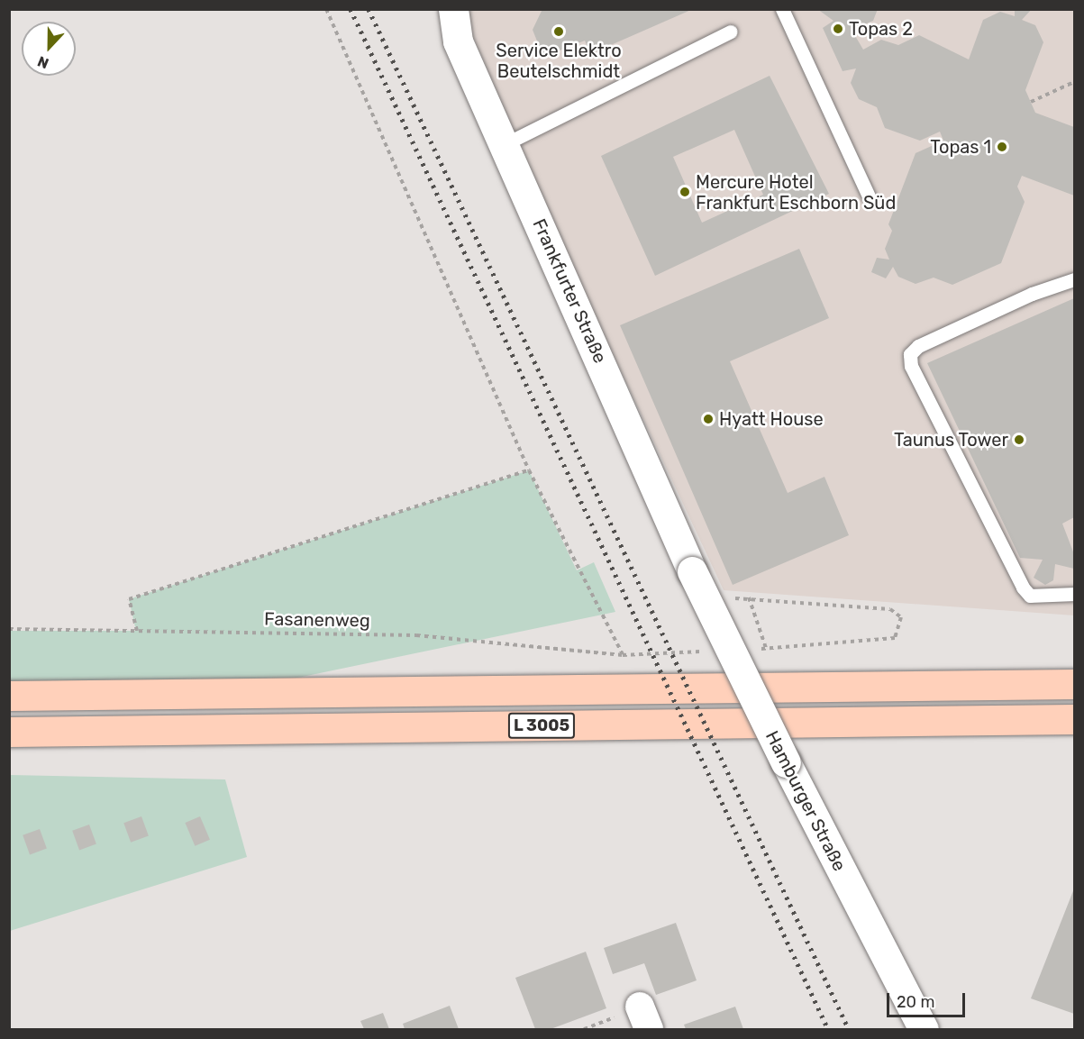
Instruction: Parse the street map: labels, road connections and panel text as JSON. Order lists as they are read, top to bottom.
{
  "streets": {
    "highway": ["L 3005"],
    "street": ["Frankfurter Straße", "Hamburger Straße"],
    "path": ["Fasanenweg"]
  },
  "crossings": [
    ["Frankfurter Straße", "Hamburger Straße"]
  ],
  "places": [
    "Topas 2",
    "Service Elektro Beutelschmidt",
    "Topas 1",
    "Mercure Hotel Frankfurt Eschborn Süd",
    "Hyatt House",
    "Taunus Tower"
  ],
  "scale_bar": "20 m",
  "north": "bottom"
}
